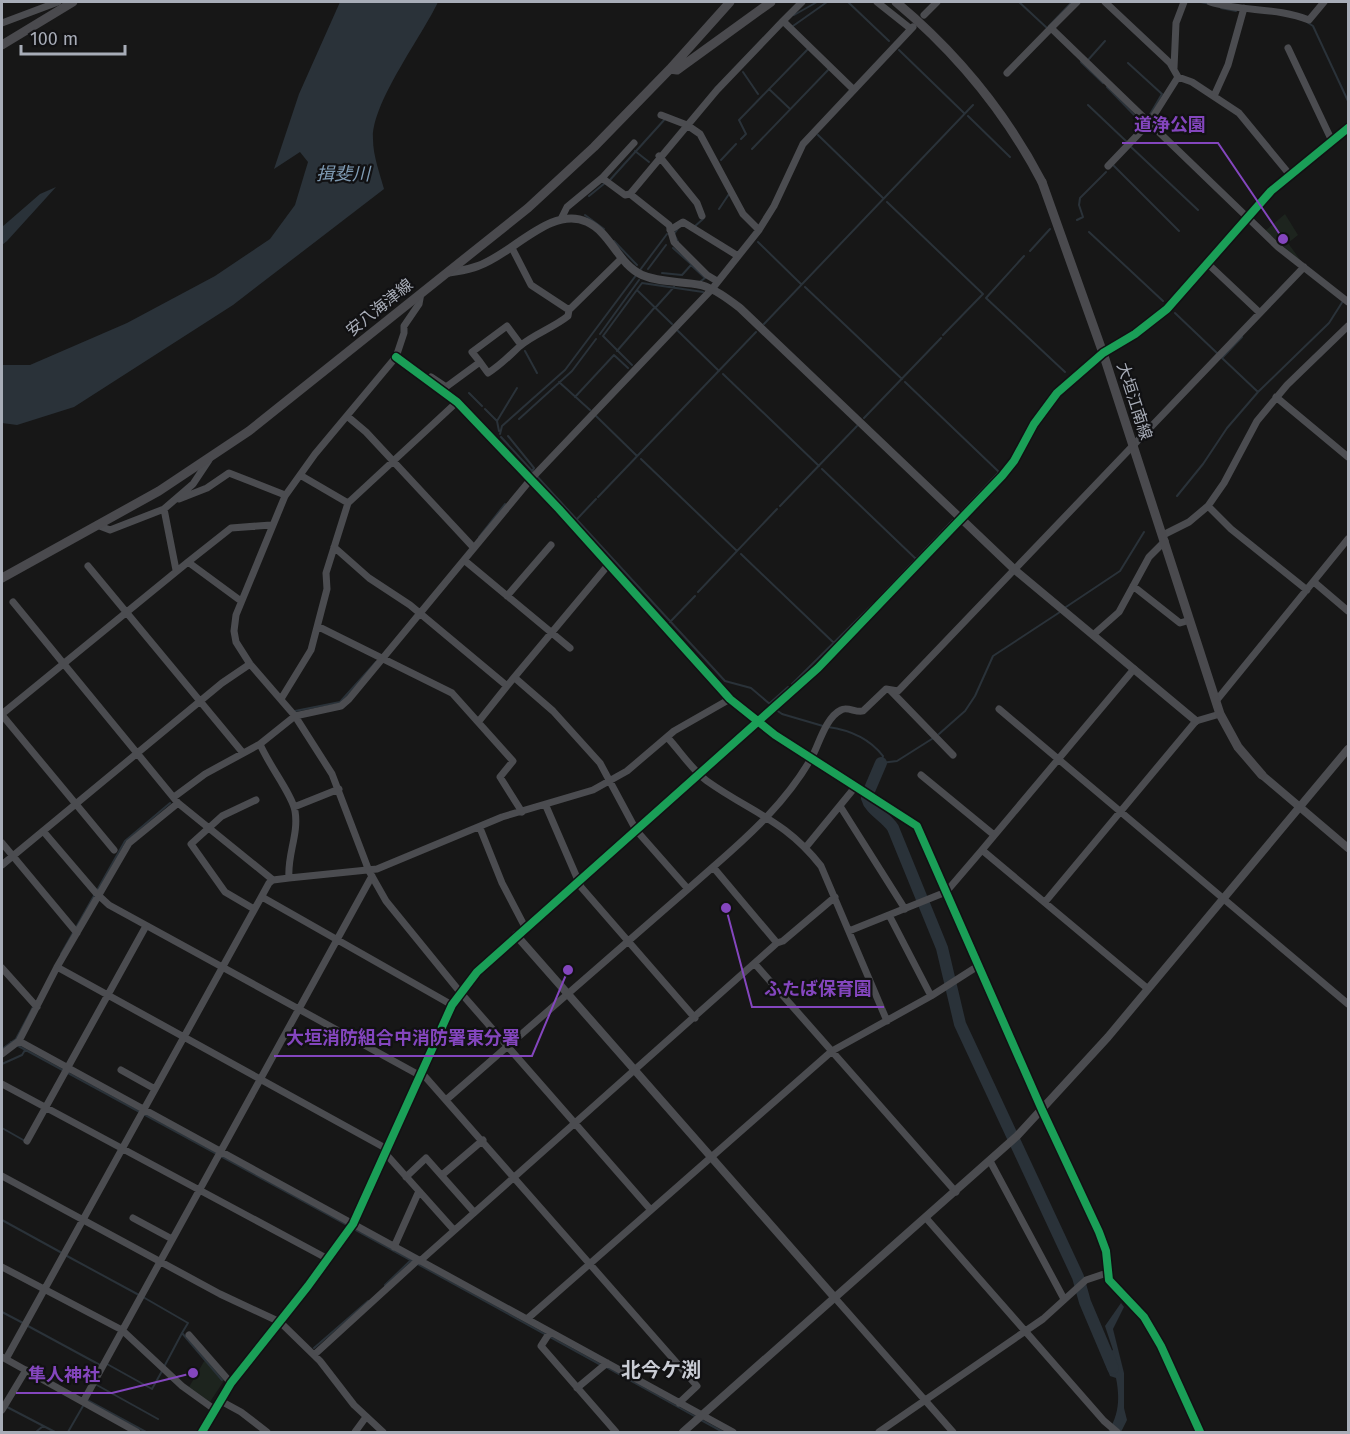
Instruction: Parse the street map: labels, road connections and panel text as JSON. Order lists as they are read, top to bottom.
{
  "streets": {
    "main road": ["安八海津線", "大垣江南線"]
  },
  "districts": ["北今ケ渕"],
  "water": ["揖斐川"],
  "places": [
    "道浄公園",
    "ふたば保育園",
    "大垣消防組合中消防署東分署",
    "隼人神社"
  ],
  "scale_bar": "100 m"
}
